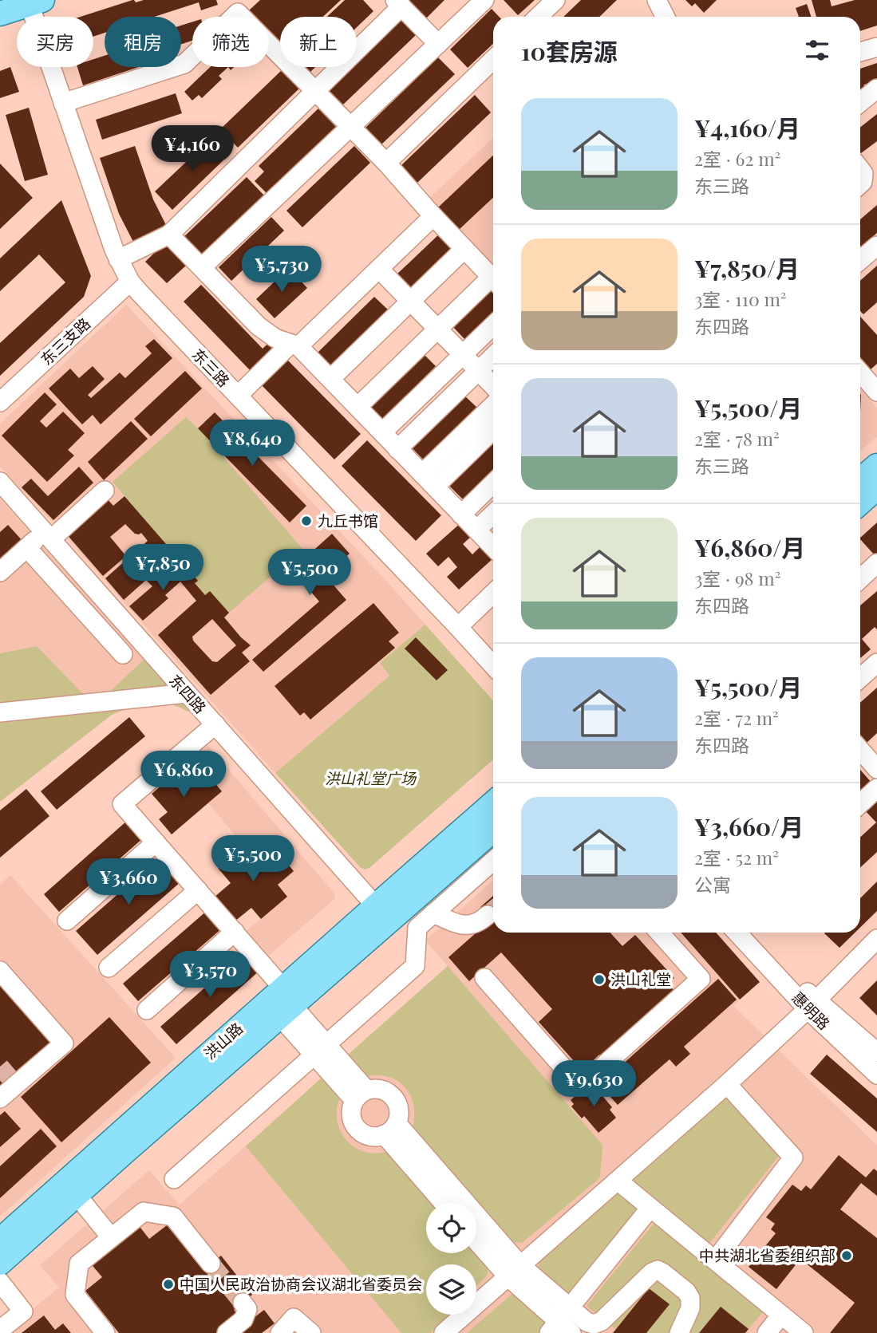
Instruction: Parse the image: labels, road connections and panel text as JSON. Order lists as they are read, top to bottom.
{
  "streets": {
    "main road": ["洪山路"],
    "street": [
      "东三支路",
      "东三路",
      "东四路",
      "惠明路"
    ]
  },
  "crossings": [
    ["东三支路", "东三路"],
    ["东四路", "洪山路"]
  ],
  "parks": ["洪山礼堂广场"],
  "places": [
    "九丘书馆",
    "洪山礼堂",
    "中共湖北省委组织部",
    "中国人民政治协商会议湖北省委员会"
  ],
  "page": {
    "chip": [
      "买房",
      "租房",
      "筛选",
      "新上"
    ],
    "heading": "10套房源",
    "list": [
      {
        "name": "¥4,160/月",
        "note": "2室 · 62 m² · 东三路"
      },
      {
        "name": "¥7,850/月",
        "note": "3室 · 110 m² · 东四路"
      },
      {
        "name": "¥5,500/月",
        "note": "2室 · 78 m² · 东三路"
      },
      {
        "name": "¥6,860/月",
        "note": "3室 · 98 m² · 东四路"
      },
      {
        "name": "¥5,500/月",
        "note": "2室 · 72 m² · 东四路"
      },
      {
        "name": "¥3,660/月",
        "note": "2室 · 52 m² · 公寓"
      }
    ],
    "price": [
      "¥4,160",
      "¥5,730",
      "¥8,640",
      "¥7,850",
      "¥5,500",
      "¥6,860",
      "¥5,500",
      "¥3,660",
      "¥3,570",
      "¥9,630"
    ]
  }
}
